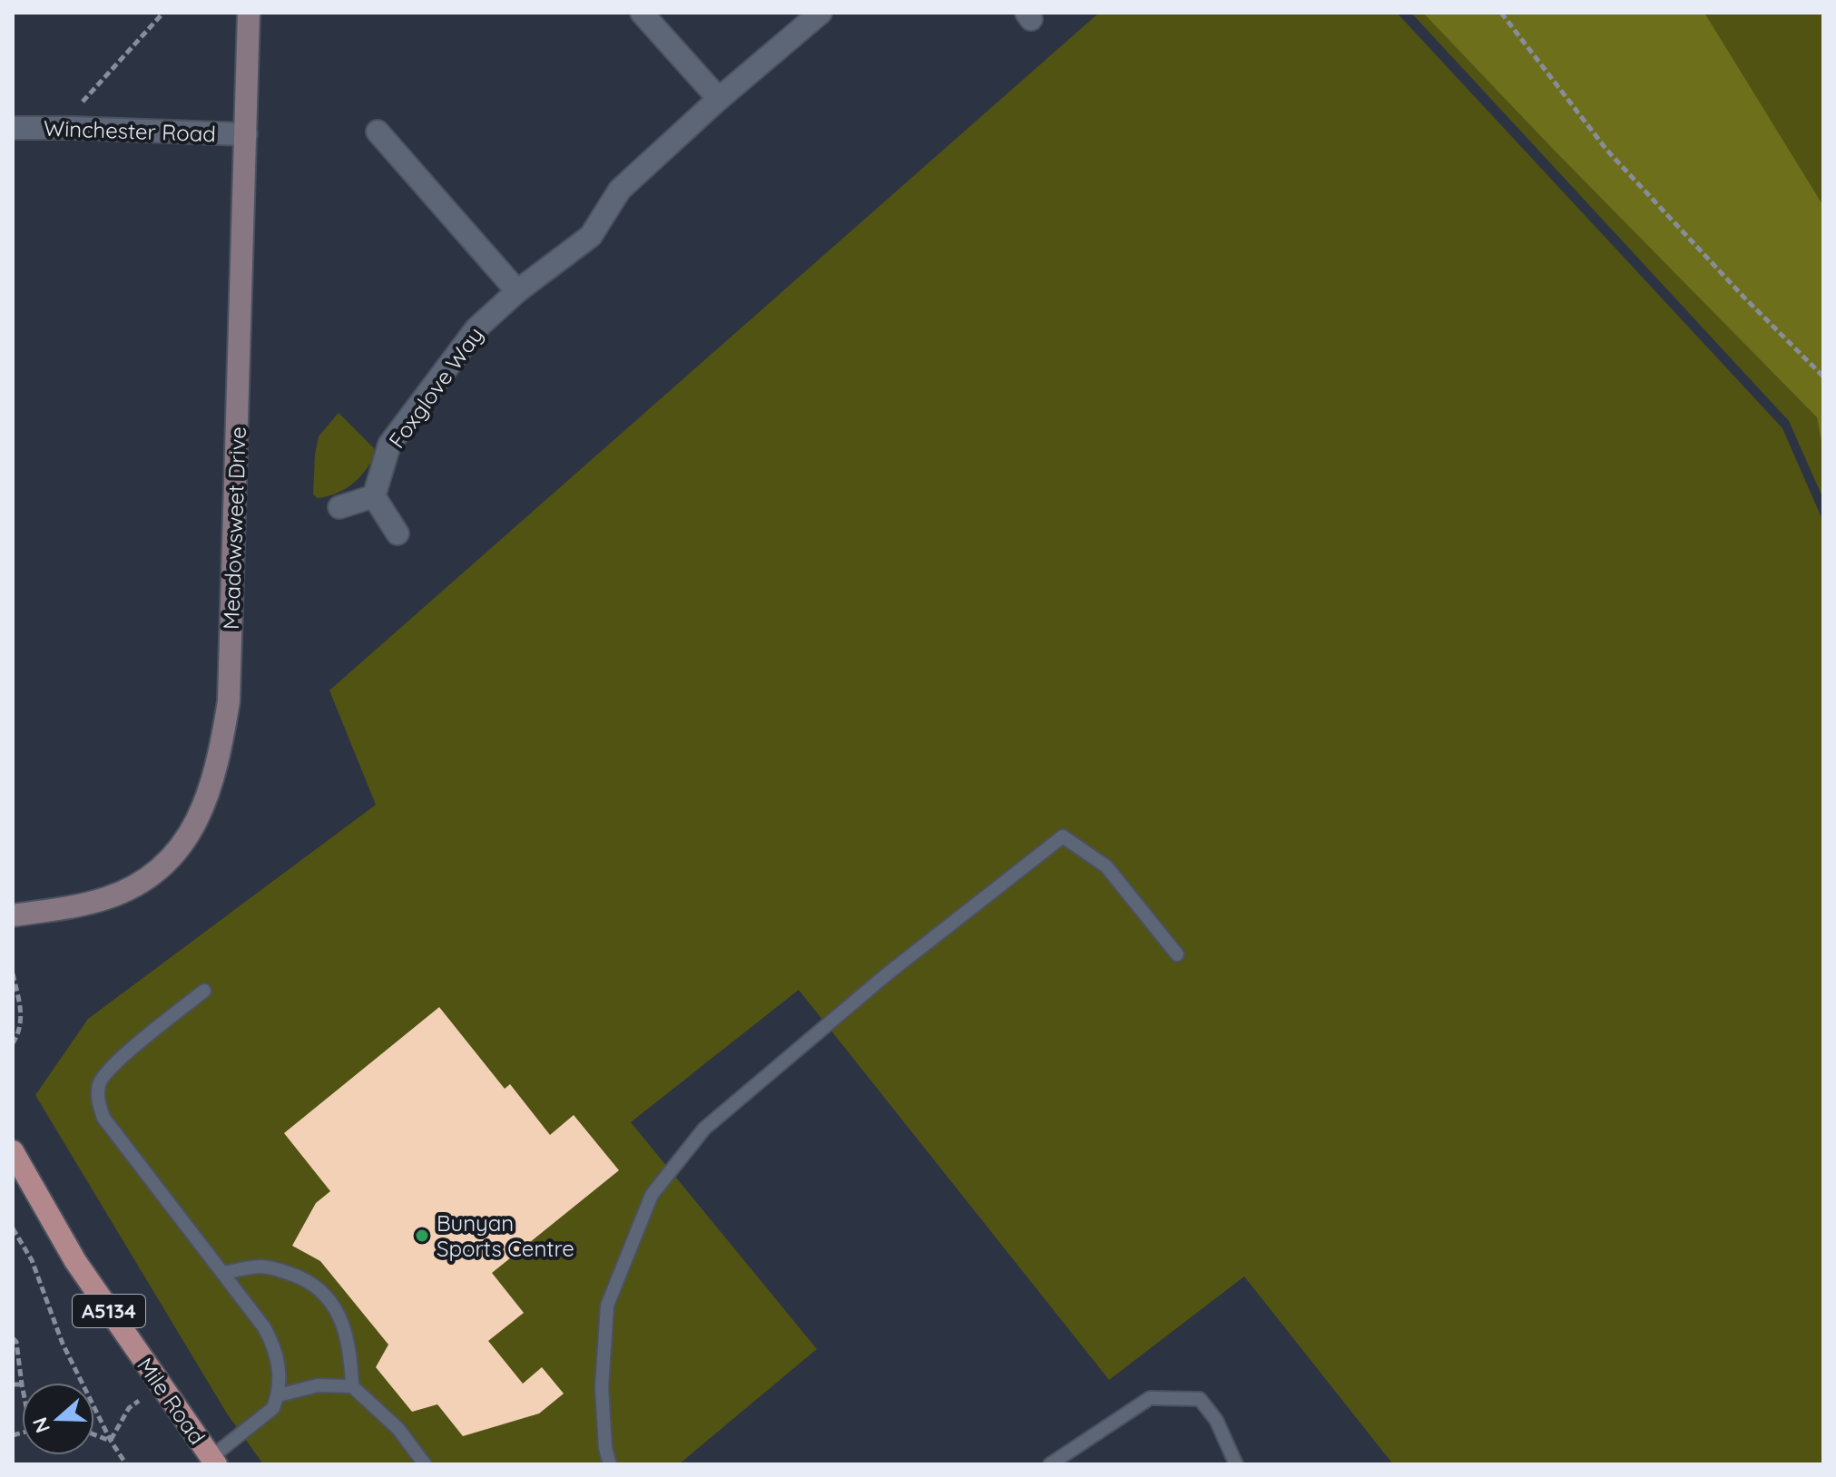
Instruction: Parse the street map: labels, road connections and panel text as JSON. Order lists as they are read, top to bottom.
{
  "streets": {
    "main road": ["A5134", "Mile Road"],
    "street": ["Winchester Road", "Foxglove Way", "Meadowsweet Drive"]
  },
  "crossings": [
    ["Winchester Road", "Meadowsweet Drive"]
  ],
  "places": ["Bunyan Sports Centre"],
  "north": "left"
}
